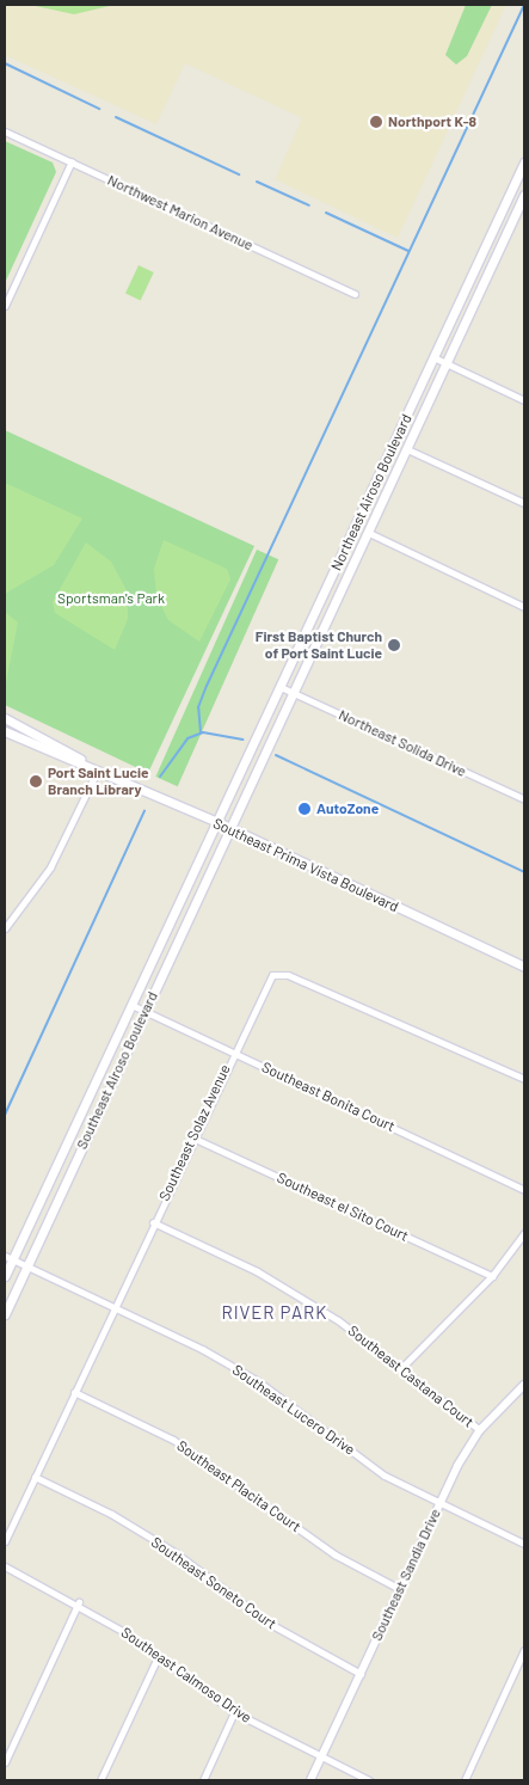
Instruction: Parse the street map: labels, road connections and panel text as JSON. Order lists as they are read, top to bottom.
{
  "streets": {
    "main road": ["Northeast Airoso Boulevard", "Southeast Prima Vista Boulevard", "Southeast Airoso Boulevard"],
    "street": [
      "Northwest Marion Avenue",
      "Northeast Solida Drive",
      "Southeast Bonita Court",
      "Southeast Solaz Avenue",
      "Southeast el Sito Court",
      "Southeast Castana Court",
      "Southeast Lucero Drive",
      "Southeast Placita Court",
      "Southeast Sandia Drive",
      "Southeast Soneto Court",
      "Southeast Calmoso Drive"
    ]
  },
  "crossings": [
    ["Northeast Airoso Boulevard", "Northeast Solida Drive"],
    ["Northeast Airoso Boulevard", "Southeast Prima Vista Boulevard"],
    ["Northeast Airoso Boulevard", "Southeast Airoso Boulevard"],
    ["Southeast Prima Vista Boulevard", "Southeast Airoso Boulevard"],
    ["Southeast Airoso Boulevard", "Southeast Bonita Court"],
    ["Southeast Airoso Boulevard", "Southeast Lucero Drive"],
    ["Southeast Bonita Court", "Southeast Solaz Avenue"],
    ["Southeast Solaz Avenue", "Southeast el Sito Court"],
    ["Southeast Solaz Avenue", "Southeast Castana Court"],
    ["Southeast Solaz Avenue", "Southeast Lucero Drive"],
    ["Southeast Solaz Avenue", "Southeast Placita Court"],
    ["Southeast Solaz Avenue", "Southeast Soneto Court"],
    ["Southeast Castana Court", "Southeast Sandia Drive"],
    ["Southeast Lucero Drive", "Southeast Sandia Drive"],
    ["Southeast Placita Court", "Southeast Sandia Drive"],
    ["Southeast Sandia Drive", "Southeast Soneto Court"],
    ["Southeast Sandia Drive", "Southeast Calmoso Drive"]
  ],
  "districts": ["RIVER PARK"],
  "parks": ["Sportsman's Park"],
  "places": [
    "Northport K-8",
    "First Baptist Church of Port Saint Lucie",
    "Port Saint Lucie Branch Library",
    "AutoZone"
  ]
}
